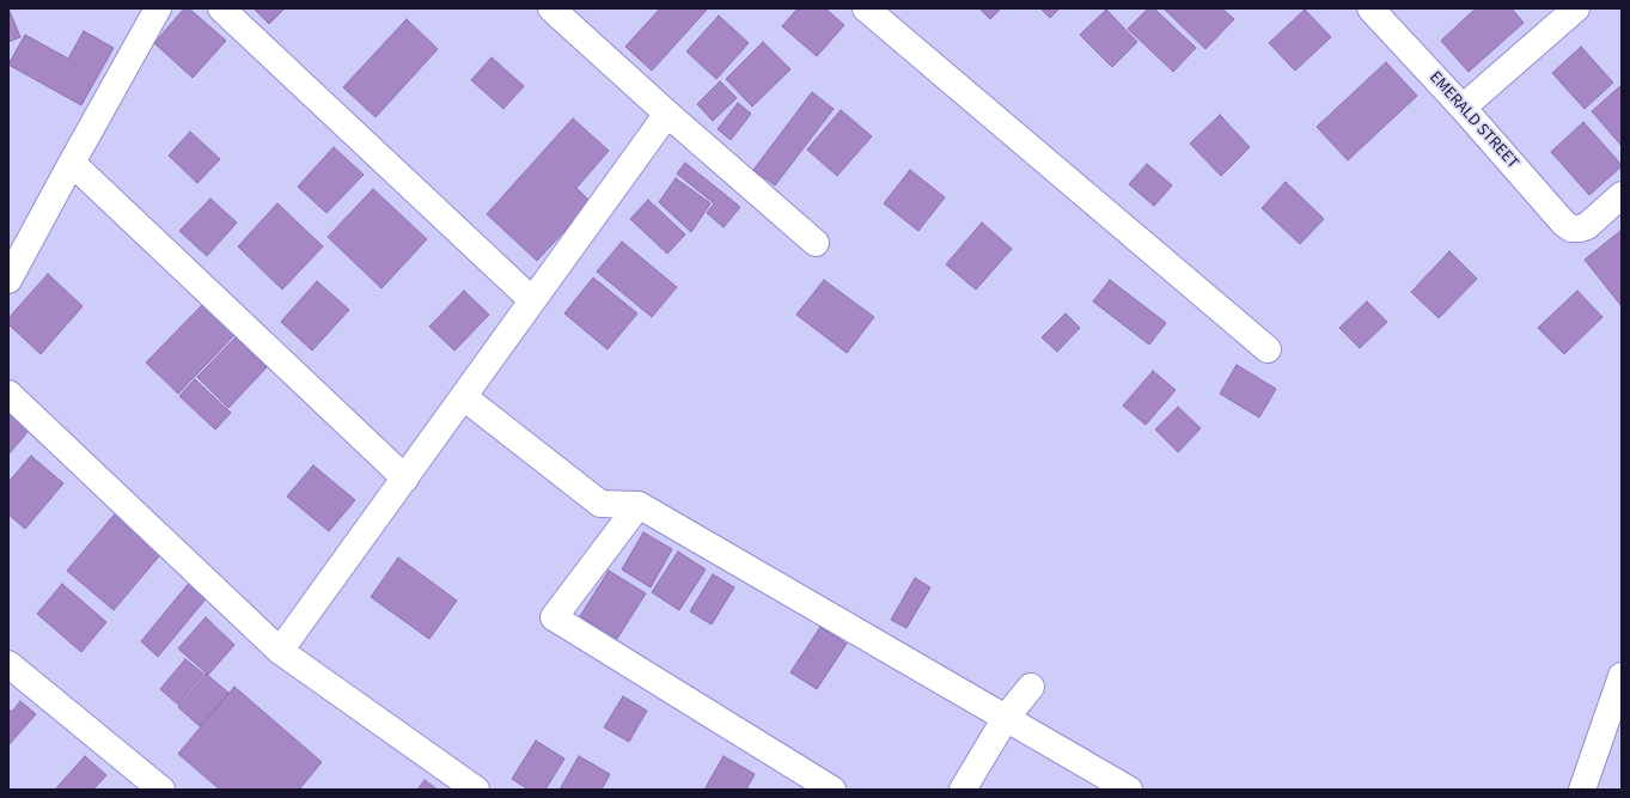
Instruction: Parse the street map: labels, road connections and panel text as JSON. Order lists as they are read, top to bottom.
{
  "streets": {
    "street": ["EMERALD STREET"]
  }
}
